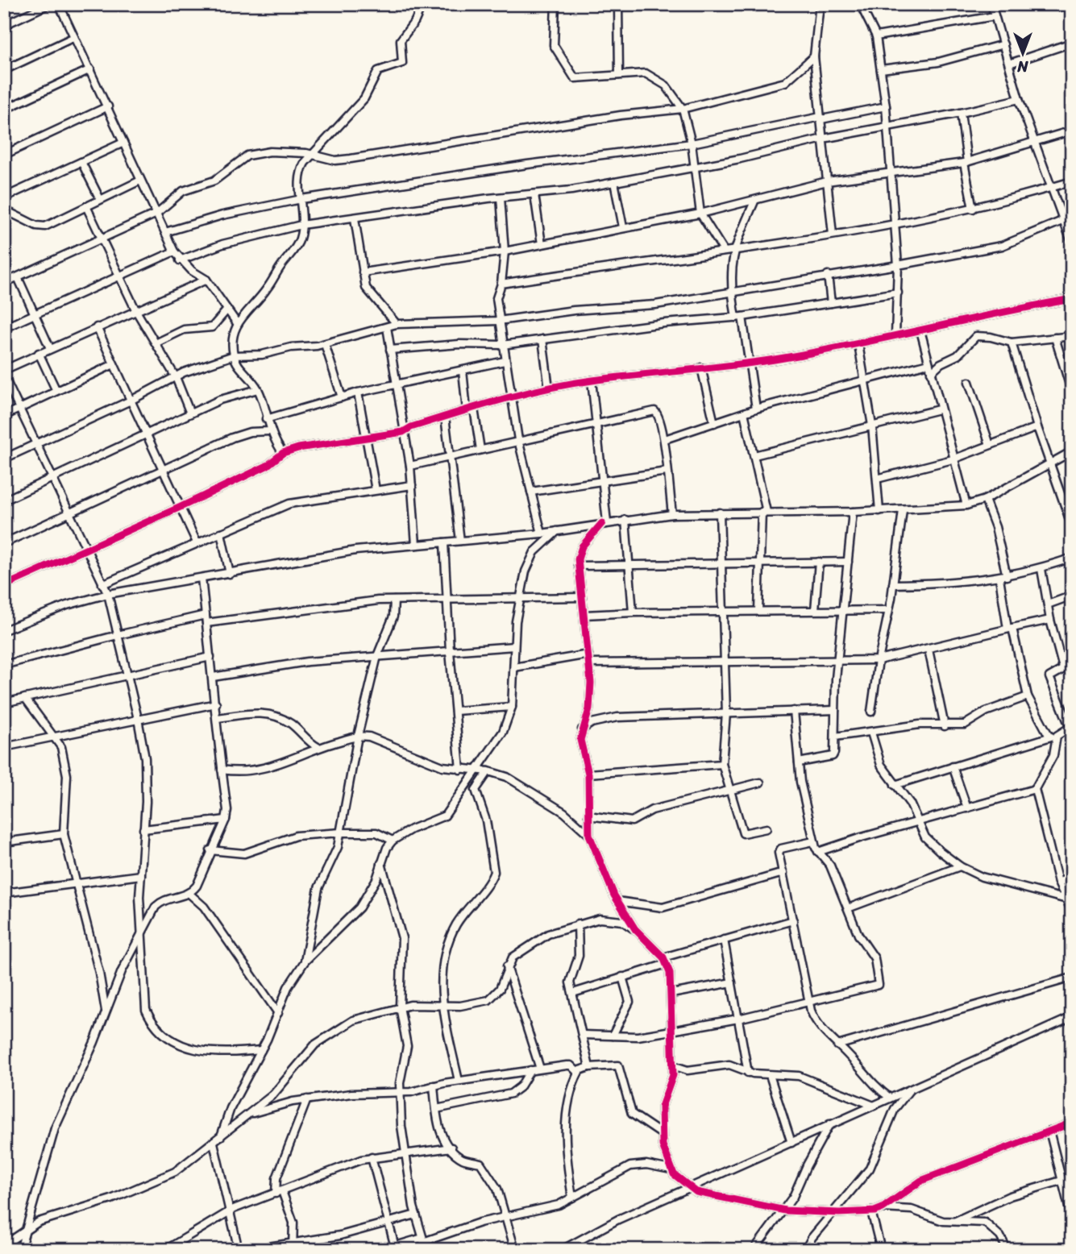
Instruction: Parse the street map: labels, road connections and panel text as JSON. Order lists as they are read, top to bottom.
{
  "north": "bottom"
}
